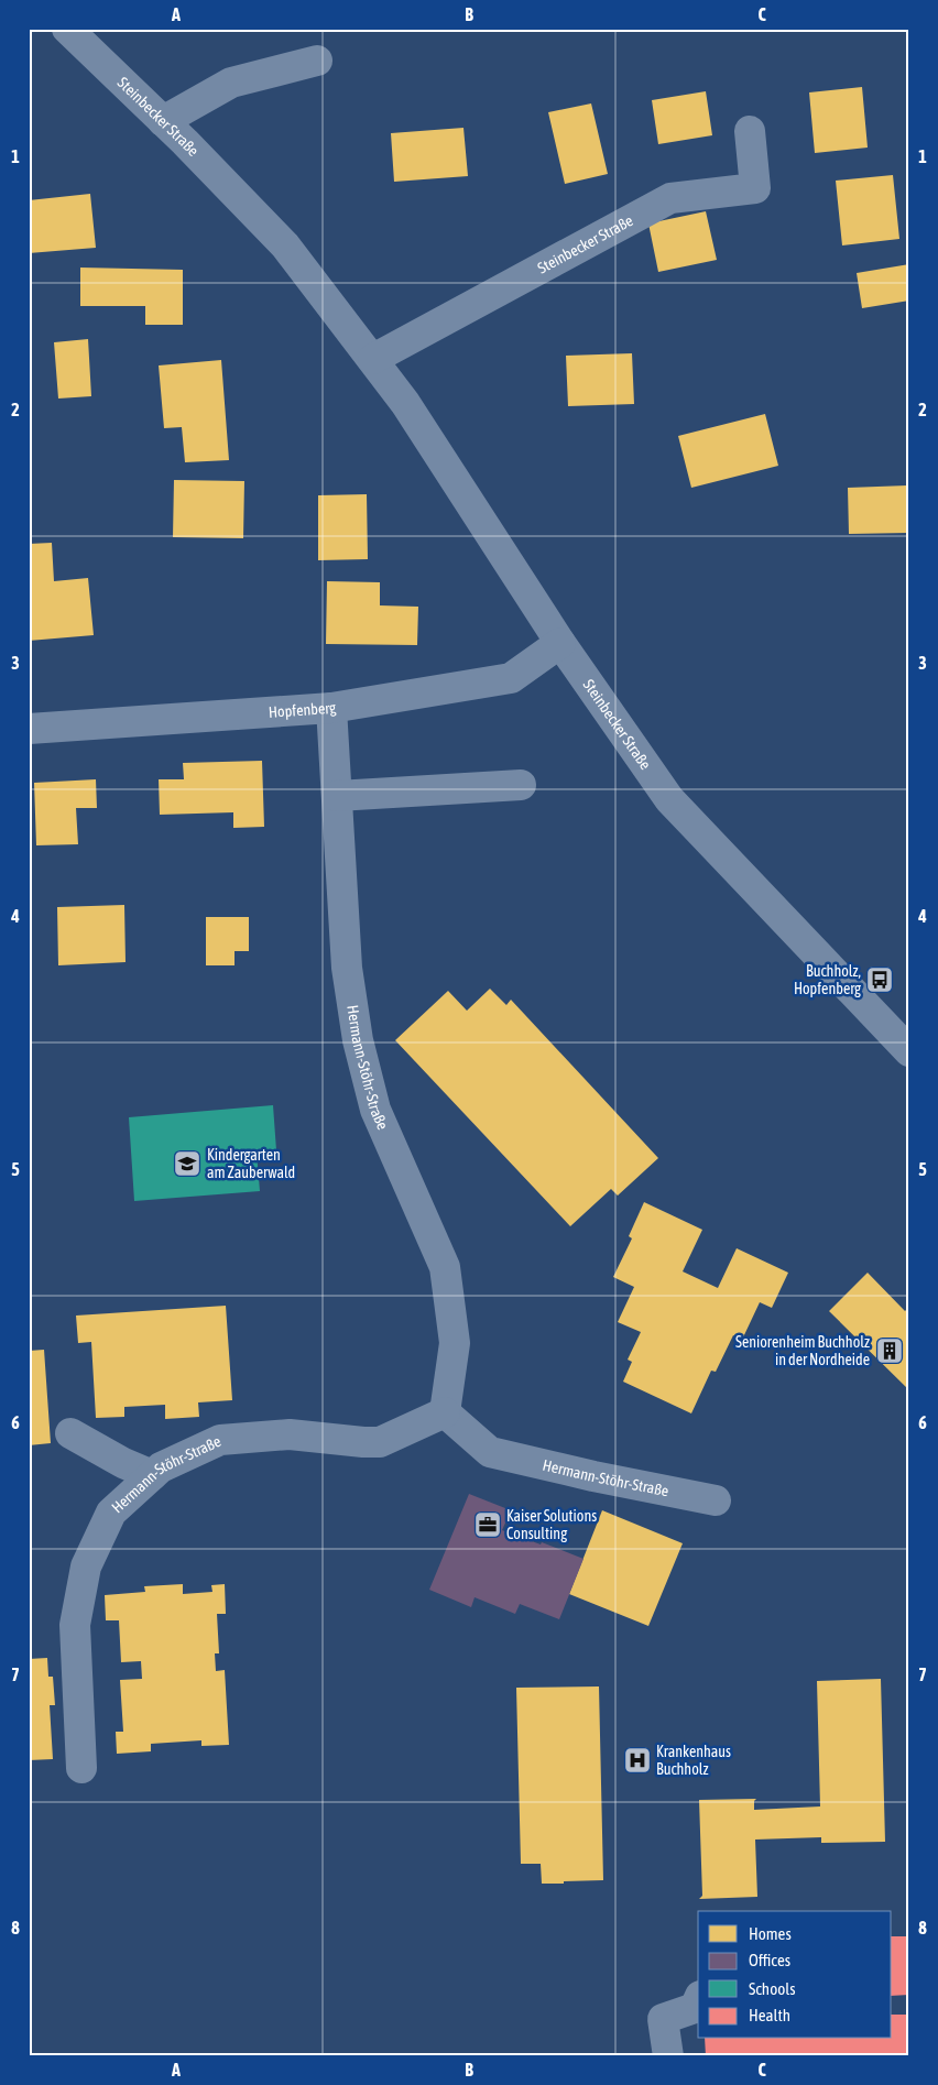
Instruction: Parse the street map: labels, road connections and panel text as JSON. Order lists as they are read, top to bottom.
{
  "streets": {
    "street": ["Steinbecker Straße", "Hopfenberg", "Hermann-Stöhr-Straße"]
  },
  "crossings": [
    ["Steinbecker Straße", "Hopfenberg"],
    ["Hopfenberg", "Hermann-Stöhr-Straße"]
  ],
  "places": {
    "bus stop": ["Buchholz, Hopfenberg"],
    "school or university": ["Kindergarten am Zauberwald"],
    "building": ["Seniorenheim Buchholz in der Nordheide"],
    "office": ["Kaiser Solutions Consulting"],
    "hospital": ["Krankenhaus Buchholz"]
  },
  "legend": [
    "Homes",
    "Offices",
    "Schools",
    "Health"
  ],
  "grid": {
    "columns": ["A", "B", "C"],
    "rows": [
      "1",
      "2",
      "3",
      "4",
      "5",
      "6",
      "7",
      "8"
    ]
  }
}
